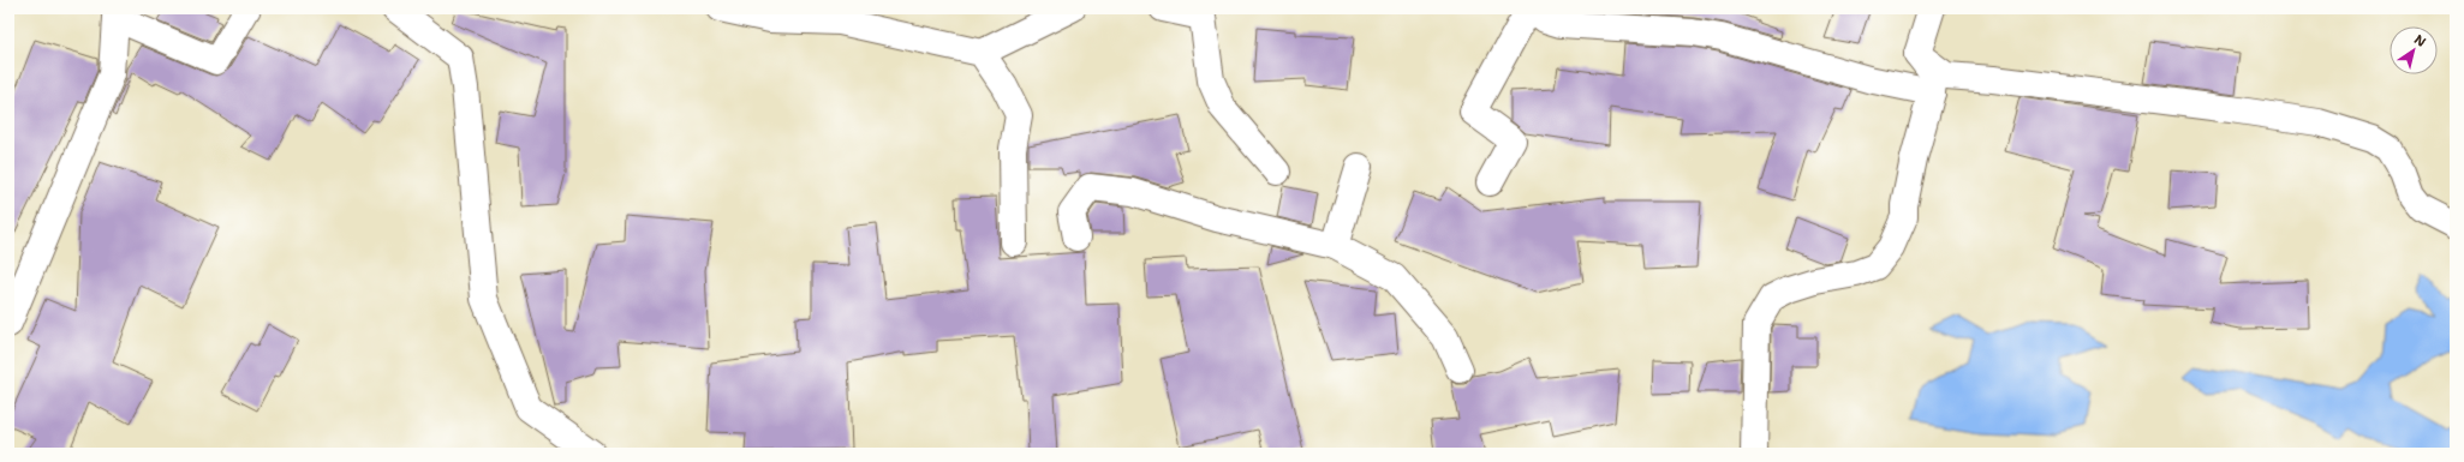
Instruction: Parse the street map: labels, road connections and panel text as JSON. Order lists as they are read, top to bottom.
{
  "north": "top right"
}
